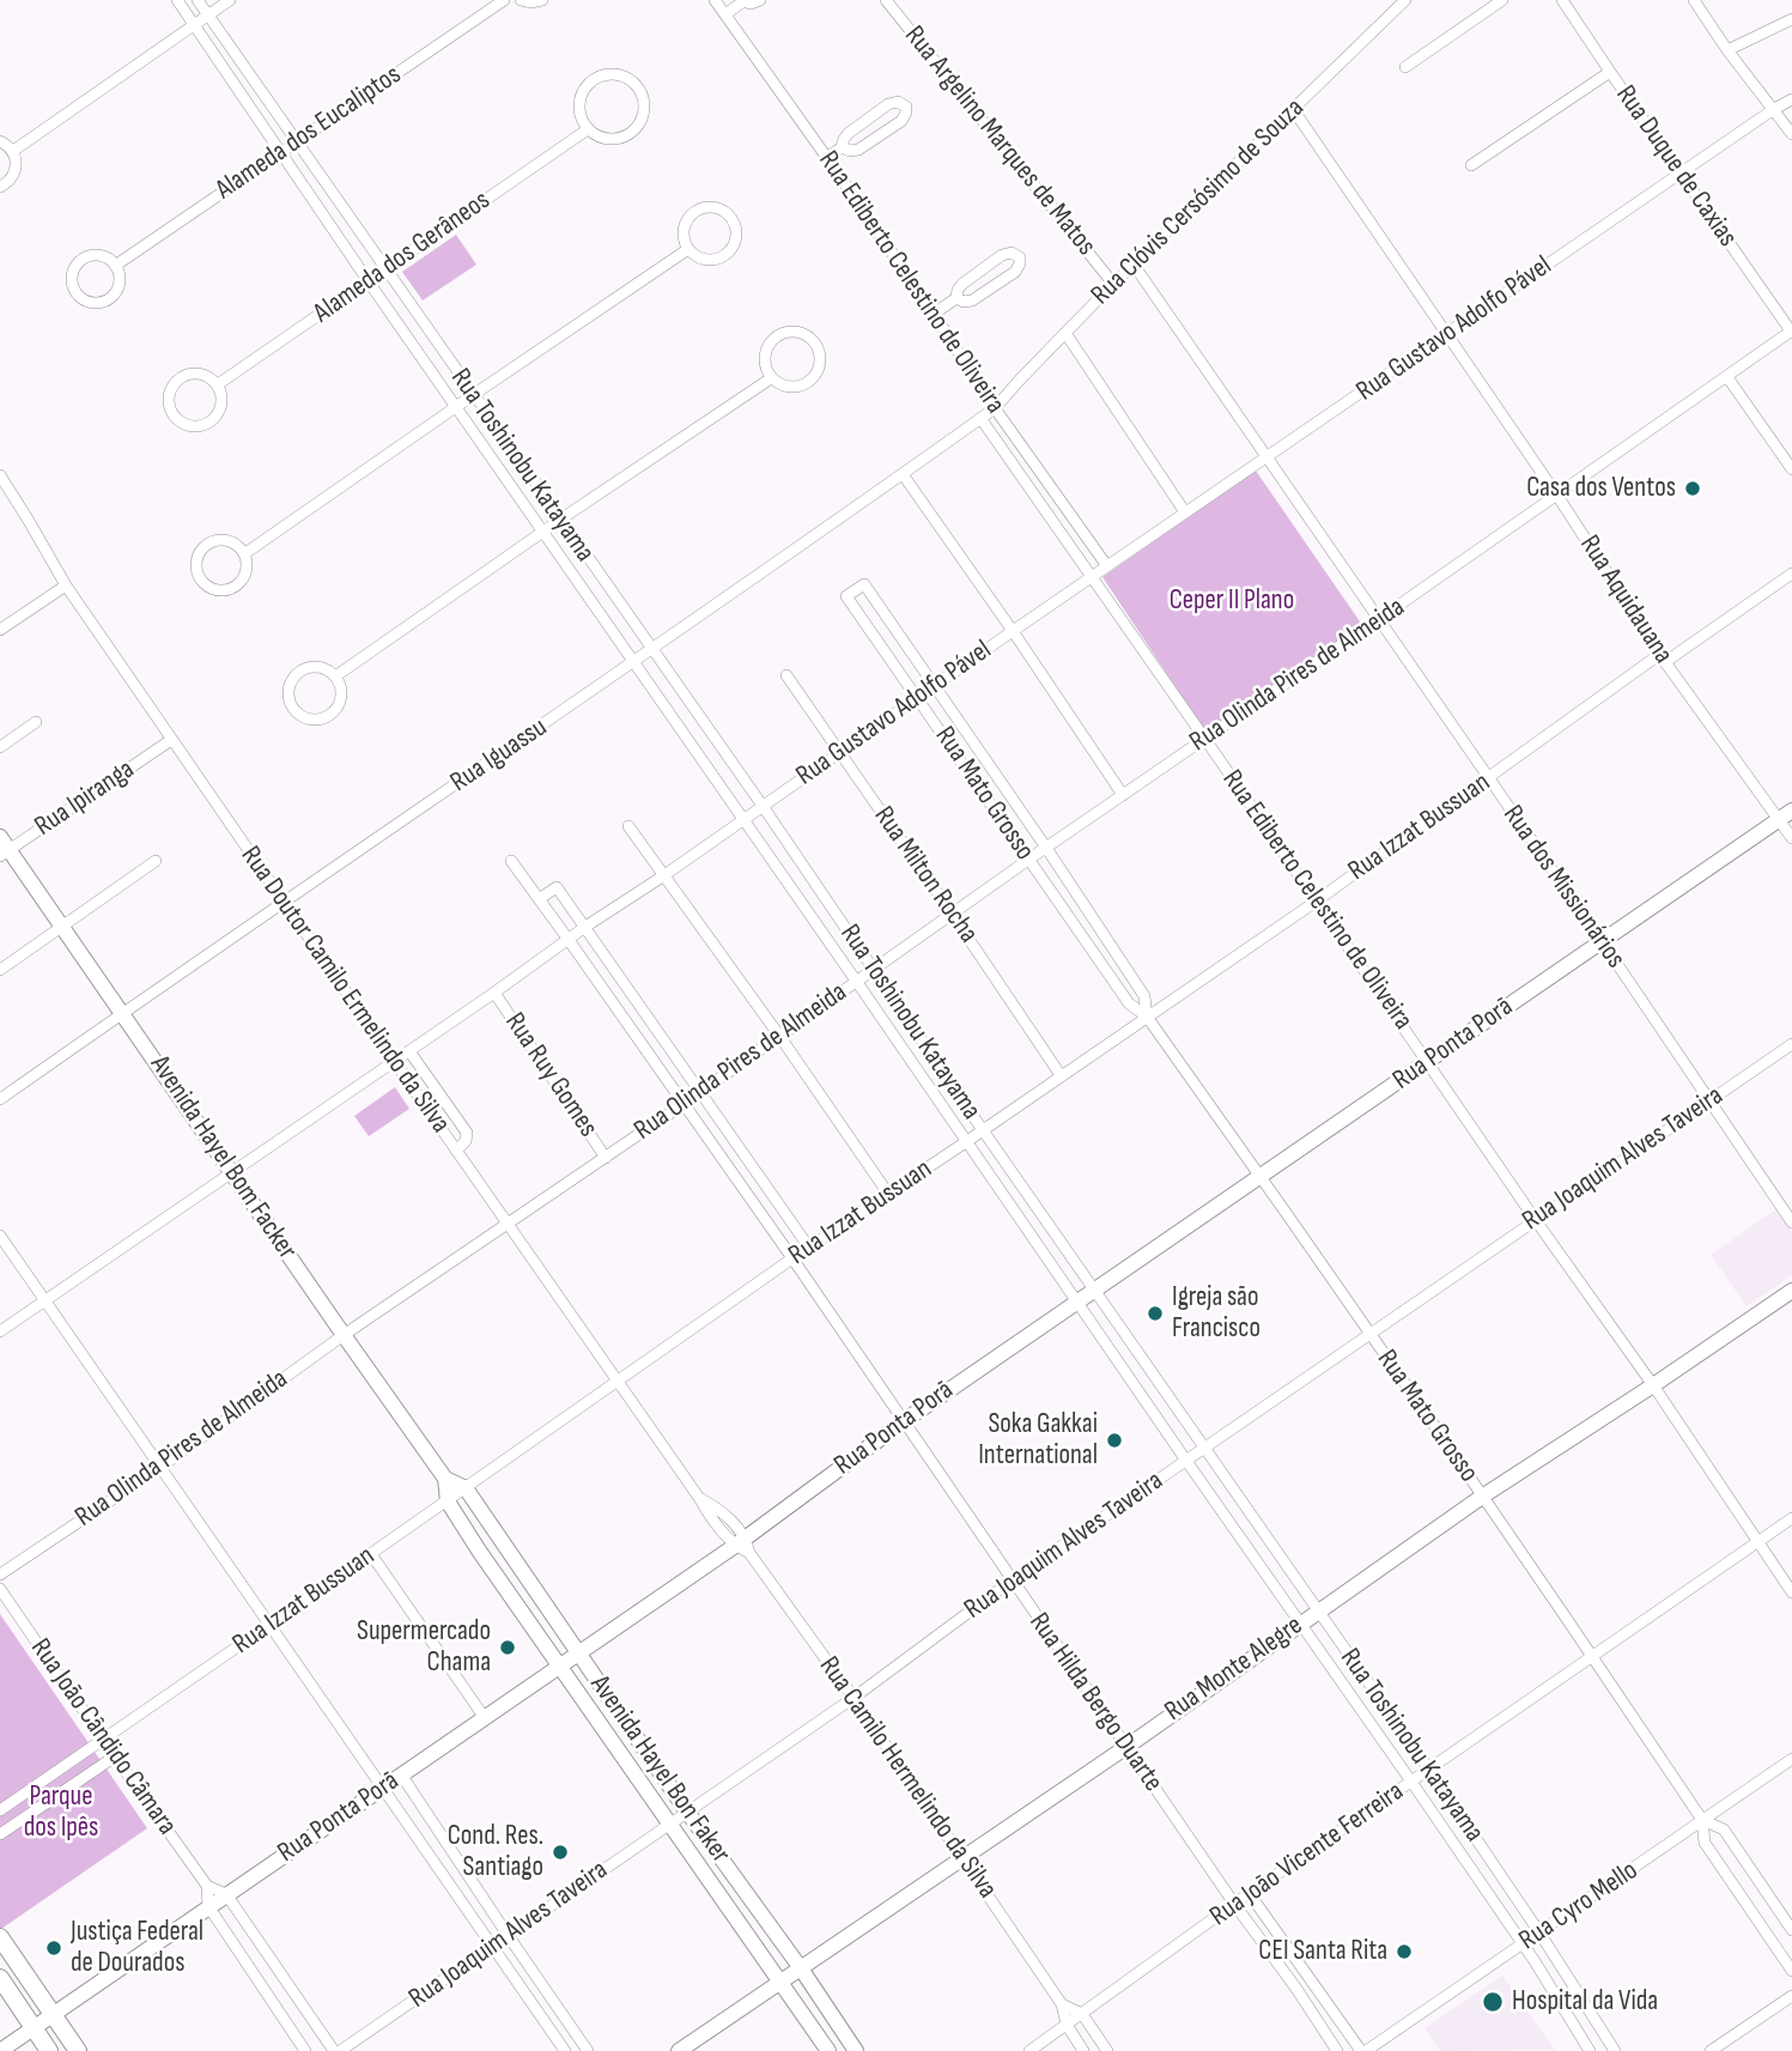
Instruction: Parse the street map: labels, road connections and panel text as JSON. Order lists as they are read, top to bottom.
{
  "streets": {
    "street": [
      "Alameda dos Eucaliptos",
      "Rua Argelino Marques de Matos",
      "Rua Duque de Caxias",
      "Rua Clóvis Cersósimo de Souza",
      "Alameda dos Gerâneos",
      "Rua Ediberto Celestino de Oliveira",
      "Rua Gustavo Adolfo Pável",
      "Rua Toshinobu Katayama",
      "Rua Aquidauana",
      "Rua Olinda Pires de Almeida",
      "Rua Iguassu",
      "Rua Mato Grosso",
      "Rua Ipiranga",
      "Rua Izzat Bussuan",
      "Rua Milton Rocha",
      "Rua dos Missionários",
      "Rua Doutor Camilo Ermelindo da Silva",
      "Rua Ponta Porã",
      "Rua Ruy Gomes",
      "Avenida Hayel Bom Facker",
      "Rua Joaquim Alves Taveira",
      "Rua Monte Alegre",
      "Rua Hilda Bergo Duarte",
      "Rua João Cândido Câmara",
      "Avenida Hayel Bon Faker",
      "Rua Camilo Hermelindo da Silva",
      "Rua João Vicente Ferreira",
      "Rua Cyro Mello"
    ]
  },
  "crossings": [
    ["Alameda dos Eucaliptos", "Rua Toshinobu Katayama"],
    ["Rua Argelino Marques de Matos", "Rua Clóvis Cersósimo de Souza"],
    ["Rua Duque de Caxias", "Rua Gustavo Adolfo Pável"],
    ["Rua Duque de Caxias", "Rua Olinda Pires de Almeida"],
    ["Rua Clóvis Cersósimo de Souza", "Rua Ediberto Celestino de Oliveira"],
    ["Rua Clóvis Cersósimo de Souza", "Rua Aquidauana"],
    ["Rua Clóvis Cersósimo de Souza", "Rua Iguassu"],
    ["Rua Clóvis Cersósimo de Souza", "Rua dos Missionários"],
    ["Alameda dos Gerâneos", "Rua Toshinobu Katayama"],
    ["Rua Ediberto Celestino de Oliveira", "Rua Gustavo Adolfo Pável"],
    ["Rua Ediberto Celestino de Oliveira", "Rua Olinda Pires de Almeida"],
    ["Rua Ediberto Celestino de Oliveira", "Rua Iguassu"],
    ["Rua Ediberto Celestino de Oliveira", "Rua Izzat Bussuan"],
    ["Rua Ediberto Celestino de Oliveira", "Rua Ponta Porã"],
    ["Rua Ediberto Celestino de Oliveira", "Rua Joaquim Alves Taveira"],
    ["Rua Ediberto Celestino de Oliveira", "Rua Monte Alegre"],
    ["Rua Ediberto Celestino de Oliveira", "Rua João Vicente Ferreira"],
    ["Rua Gustavo Adolfo Pável", "Rua Toshinobu Katayama"],
    ["Rua Gustavo Adolfo Pável", "Rua Aquidauana"],
    ["Rua Gustavo Adolfo Pável", "Rua Mato Grosso"],
    ["Rua Gustavo Adolfo Pável", "Rua Milton Rocha"],
    ["Rua Gustavo Adolfo Pável", "Rua dos Missionários"],
    ["Rua Gustavo Adolfo Pável", "Rua Doutor Camilo Ermelindo da Silva"],
    ["Rua Gustavo Adolfo Pável", "Rua Ruy Gomes"],
    ["Rua Gustavo Adolfo Pável", "Avenida Hayel Bom Facker"],
    ["Rua Gustavo Adolfo Pável", "Rua Hilda Bergo Duarte"],
    ["Rua Toshinobu Katayama", "Rua Olinda Pires de Almeida"],
    ["Rua Toshinobu Katayama", "Rua Iguassu"],
    ["Rua Toshinobu Katayama", "Rua Izzat Bussuan"],
    ["Rua Toshinobu Katayama", "Rua Ponta Porã"],
    ["Rua Toshinobu Katayama", "Rua Joaquim Alves Taveira"],
    ["Rua Toshinobu Katayama", "Rua Monte Alegre"],
    ["Rua Toshinobu Katayama", "Rua João Vicente Ferreira"],
    ["Rua Toshinobu Katayama", "Rua Cyro Mello"],
    ["Rua Aquidauana", "Rua Olinda Pires de Almeida"],
    ["Rua Aquidauana", "Rua Izzat Bussuan"],
    ["Rua Aquidauana", "Rua Ponta Porã"],
    ["Rua Olinda Pires de Almeida", "Rua Mato Grosso"],
    ["Rua Olinda Pires de Almeida", "Rua Milton Rocha"],
    ["Rua Olinda Pires de Almeida", "Rua dos Missionários"],
    ["Rua Olinda Pires de Almeida", "Rua Doutor Camilo Ermelindo da Silva"],
    ["Rua Olinda Pires de Almeida", "Rua Ruy Gomes"],
    ["Rua Olinda Pires de Almeida", "Avenida Hayel Bom Facker"],
    ["Rua Olinda Pires de Almeida", "Rua Hilda Bergo Duarte"],
    ["Rua Iguassu", "Rua Doutor Camilo Ermelindo da Silva"],
    ["Rua Iguassu", "Avenida Hayel Bom Facker"],
    ["Rua Mato Grosso", "Rua Izzat Bussuan"],
    ["Rua Mato Grosso", "Rua Ponta Porã"],
    ["Rua Mato Grosso", "Rua Joaquim Alves Taveira"],
    ["Rua Mato Grosso", "Rua Monte Alegre"],
    ["Rua Mato Grosso", "Rua João Vicente Ferreira"],
    ["Rua Mato Grosso", "Rua Cyro Mello"],
    ["Rua Ipiranga", "Rua Doutor Camilo Ermelindo da Silva"],
    ["Rua Ipiranga", "Avenida Hayel Bom Facker"],
    ["Rua Izzat Bussuan", "Rua Milton Rocha"],
    ["Rua Izzat Bussuan", "Rua dos Missionários"],
    ["Rua Izzat Bussuan", "Rua Doutor Camilo Ermelindo da Silva"],
    ["Rua Izzat Bussuan", "Avenida Hayel Bom Facker"],
    ["Rua Izzat Bussuan", "Rua Hilda Bergo Duarte"],
    ["Rua Izzat Bussuan", "Rua João Cândido Câmara"],
    ["Rua Izzat Bussuan", "Avenida Hayel Bon Faker"],
    ["Rua dos Missionários", "Rua Ponta Porã"],
    ["Rua dos Missionários", "Rua Joaquim Alves Taveira"],
    ["Rua Doutor Camilo Ermelindo da Silva", "Rua Camilo Hermelindo da Silva"],
    ["Rua Ponta Porã", "Rua Hilda Bergo Duarte"],
    ["Rua Ponta Porã", "Avenida Hayel Bon Faker"],
    ["Rua Ponta Porã", "Rua Camilo Hermelindo da Silva"],
    ["Avenida Hayel Bom Facker", "Avenida Hayel Bon Faker"],
    ["Rua Joaquim Alves Taveira", "Rua Hilda Bergo Duarte"],
    ["Rua Joaquim Alves Taveira", "Avenida Hayel Bon Faker"],
    ["Rua Joaquim Alves Taveira", "Rua Camilo Hermelindo da Silva"],
    ["Rua Monte Alegre", "Rua Hilda Bergo Duarte"],
    ["Rua Monte Alegre", "Avenida Hayel Bon Faker"],
    ["Rua Monte Alegre", "Rua Camilo Hermelindo da Silva"],
    ["Rua Hilda Bergo Duarte", "Rua João Vicente Ferreira"],
    ["Rua Camilo Hermelindo da Silva", "Rua João Vicente Ferreira"]
  ],
  "parks": ["Ceper II Plano", "Parque dos Ipês"],
  "places": [
    "Casa dos Ventos",
    "Igreja são Francisco",
    "Soka Gakkai International",
    "Supermercado Chama",
    "Cond. Res. Santiago",
    "Justiça Federal de Dourados",
    "CEI Santa Rita",
    "Hospital da Vida"
  ]
}
